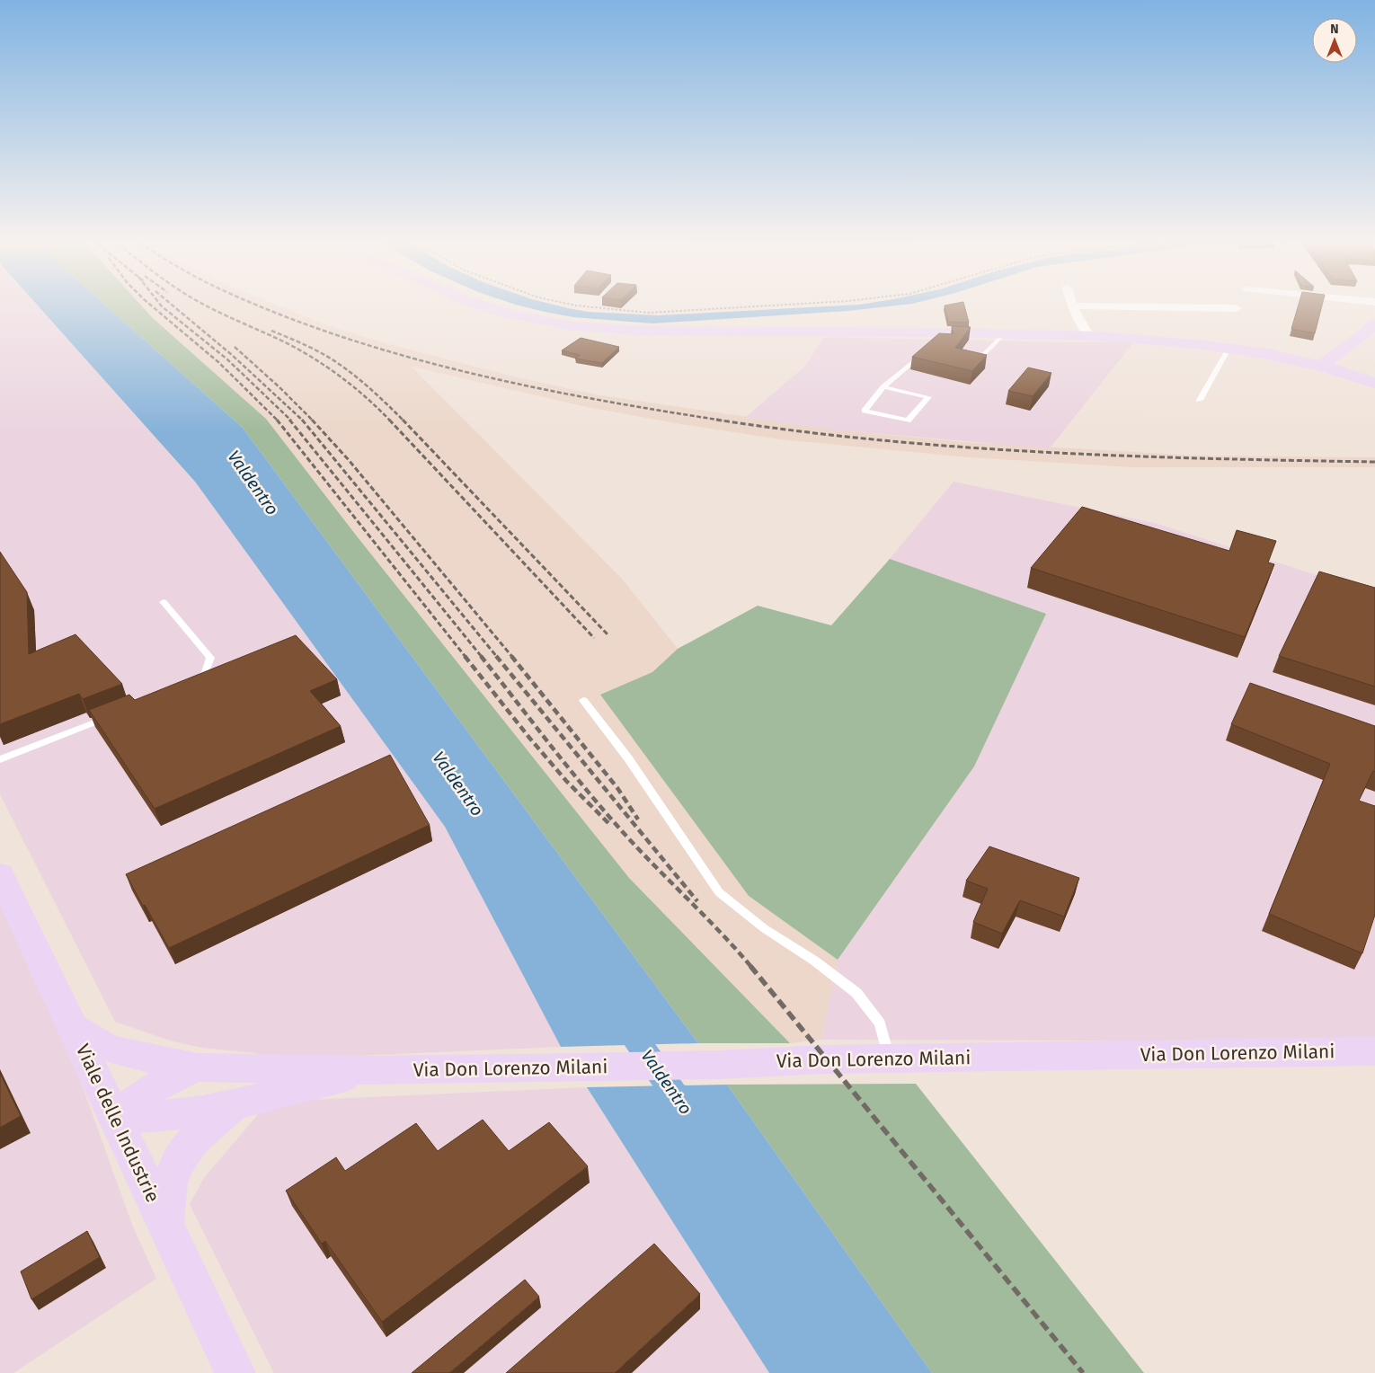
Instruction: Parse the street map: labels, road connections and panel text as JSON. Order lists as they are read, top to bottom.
{
  "streets": {
    "street": ["Via Don Lorenzo Milani", "Viale delle Industrie"]
  },
  "crossings": [
    ["Via Don Lorenzo Milani", "Viale delle Industrie"]
  ],
  "water": ["Valdentro"],
  "north": "top"
}
